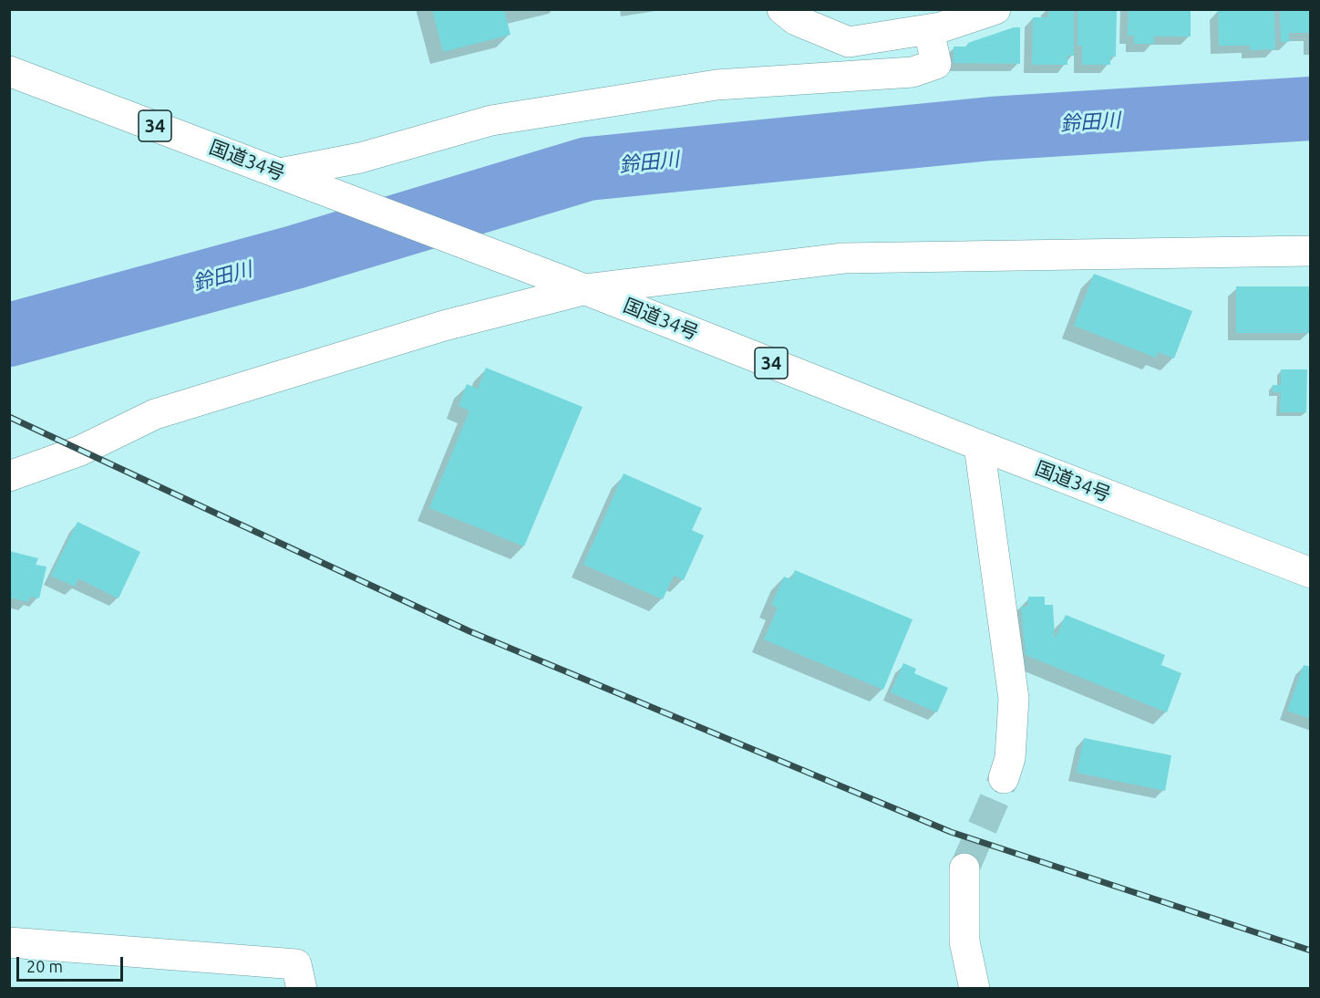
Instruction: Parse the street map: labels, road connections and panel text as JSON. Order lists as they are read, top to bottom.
{
  "streets": {
    "main road": ["34", "国道34号"]
  },
  "water": ["鈴田川"],
  "scale_bar": "20 m"
}
